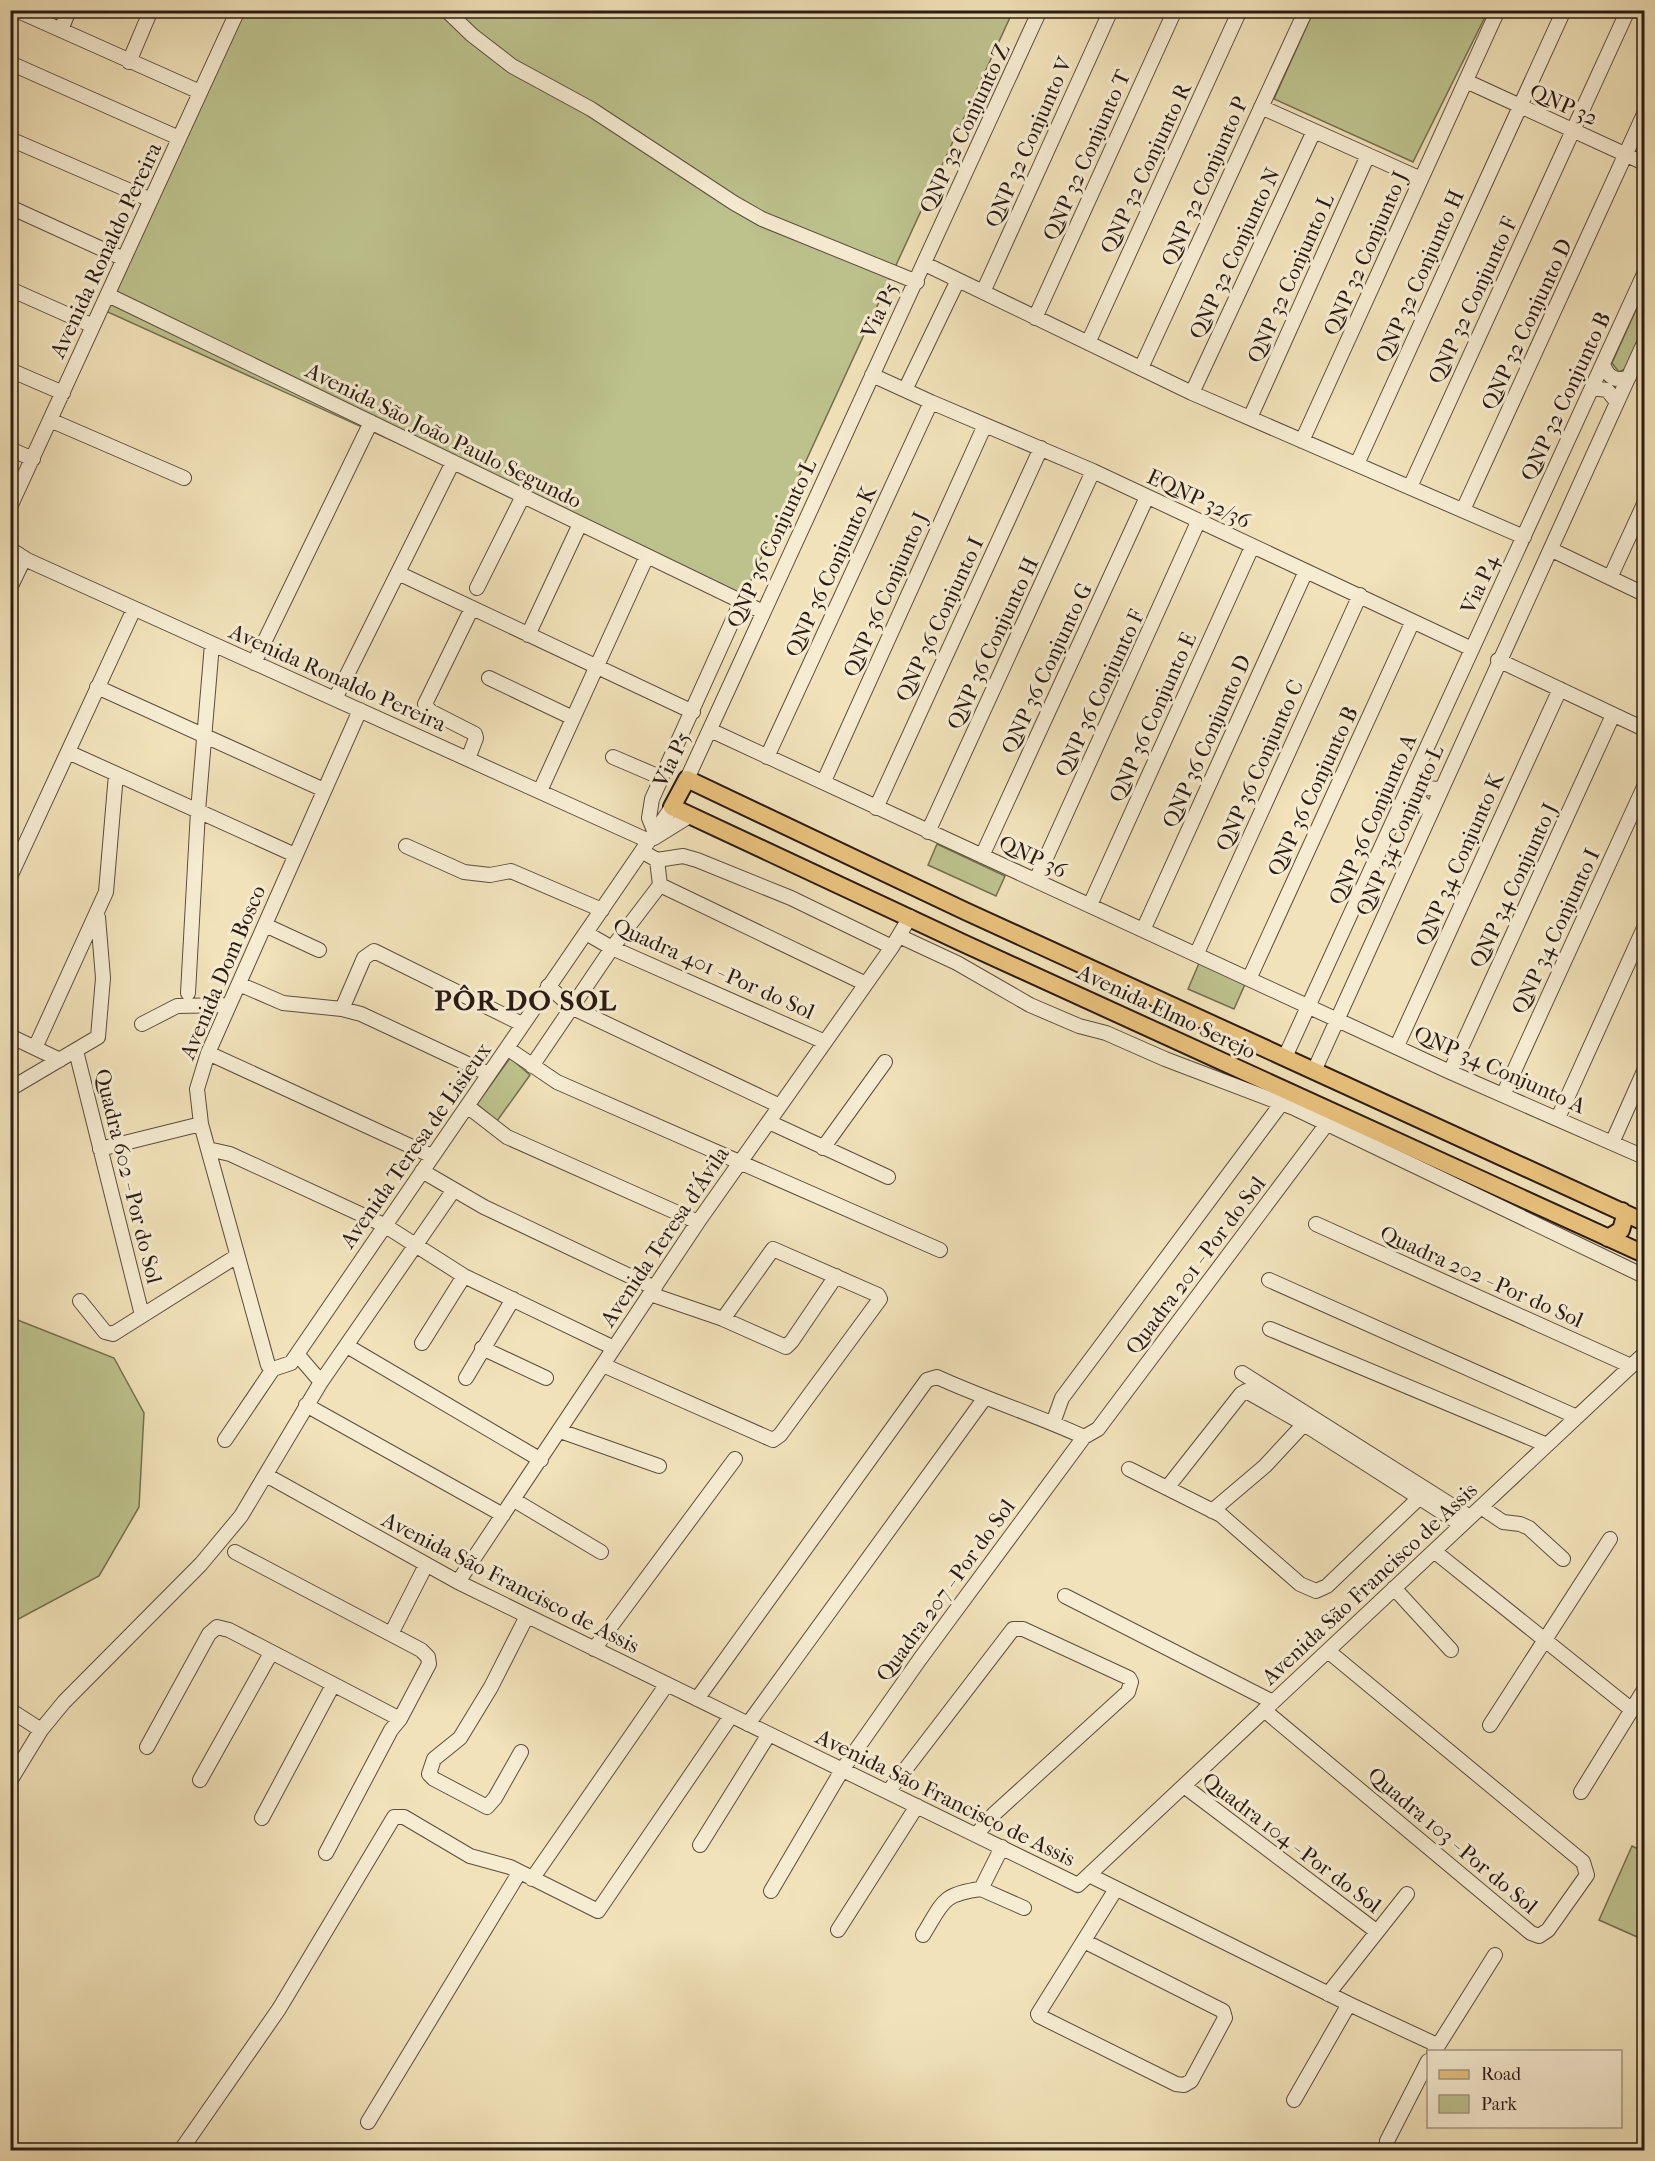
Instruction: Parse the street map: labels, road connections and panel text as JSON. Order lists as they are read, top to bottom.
{
  "streets": {
    "main road": ["Via P5", "Avenida Elmo Serejo"],
    "street": [
      "QNP 32",
      "QNP 32 Conjunto Z",
      "QNP 32 Conjunto V",
      "QNP 32 Conjunto T",
      "QNP 32 Conjunto R",
      "QNP 32 Conjunto P",
      "Avenida Ronaldo Pereira",
      "QNP 32 Conjunto N",
      "QNP 32 Conjunto J",
      "QNP 32 Conjunto H",
      "QNP 32 Conjunto L",
      "QNP 32 Conjunto F",
      "QNP 32 Conjunto D",
      "QNP 32 Conjunto B",
      "Avenida São João Paulo Segundo",
      "EQNP 32/36",
      "QNP 36 Conjunto L",
      "QNP 36 Conjunto K",
      "Via P4",
      "QNP 36 Conjunto J",
      "QNP 36 Conjunto I",
      "QNP 36 Conjunto H",
      "QNP 36 Conjunto G",
      "QNP 36 Conjunto F",
      "QNP 36 Conjunto E",
      "QNP 36 Conjunto D",
      "QNP 36 Conjunto C",
      "QNP 36 Conjunto B",
      "QNP 36 Conjunto A",
      "QNP 34 Conjunto L",
      "QNP 36",
      "QNP 34 Conjunto K",
      "QNP 34 Conjunto J",
      "QNP 34 Conjunto I",
      "Quadra 401 - Por do Sol",
      "Avenida Dom Bosco",
      "QNP 34 Conjunto A",
      "Avenida Teresa de Lisieux",
      "Quadra 602 - Por do Sol",
      "Avenida Teresa d'Ávila",
      "Quadra 201 - Por do Sol",
      "Quadra 202 - Por do Sol",
      "Avenida São Francisco de Assis",
      "Quadra 207 - Por do Sol",
      "Quadra 103 - Por do Sol",
      "Quadra 104 - Por do Sol"
    ]
  },
  "crossings": [
    ["QNP 32", "QNP 32 Conjunto J"],
    ["QNP 32", "QNP 32 Conjunto H"],
    ["QNP 32", "QNP 32 Conjunto F"],
    ["QNP 32", "QNP 32 Conjunto D"],
    ["QNP 32 Conjunto Z", "Via P5"],
    ["Avenida Ronaldo Pereira", "Avenida São João Paulo Segundo"],
    ["Avenida Ronaldo Pereira", "Avenida Dom Bosco"],
    ["Avenida Ronaldo Pereira", "Avenida Teresa de Lisieux"],
    ["Via P5", "EQNP 32/36"],
    ["Via P5", "QNP 36 Conjunto L"],
    ["Via P5", "QNP 36"],
    ["Via P5", "Avenida Elmo Serejo"],
    ["Via P5", "Avenida Teresa de Lisieux"],
    ["QNP 32 Conjunto B", "Via P4"],
    ["Avenida São João Paulo Segundo", "QNP 36 Conjunto L"],
    ["EQNP 32/36", "QNP 36 Conjunto L"],
    ["EQNP 32/36", "QNP 36 Conjunto K"],
    ["EQNP 32/36", "Via P4"],
    ["EQNP 32/36", "QNP 36 Conjunto J"],
    ["EQNP 32/36", "QNP 36 Conjunto I"],
    ["EQNP 32/36", "QNP 36 Conjunto H"],
    ["EQNP 32/36", "QNP 36 Conjunto G"],
    ["EQNP 32/36", "QNP 36 Conjunto F"],
    ["EQNP 32/36", "QNP 36 Conjunto E"],
    ["EQNP 32/36", "QNP 36 Conjunto D"],
    ["EQNP 32/36", "QNP 36 Conjunto C"],
    ["EQNP 32/36", "QNP 36 Conjunto B"],
    ["EQNP 32/36", "QNP 36 Conjunto A"],
    ["QNP 36 Conjunto L", "QNP 36"],
    ["QNP 36 Conjunto K", "QNP 36"],
    ["Via P4", "QNP 36 Conjunto A"],
    ["QNP 36 Conjunto J", "QNP 36"],
    ["QNP 36 Conjunto I", "QNP 36"],
    ["QNP 36 Conjunto H", "QNP 36"],
    ["QNP 36 Conjunto G", "QNP 36"],
    ["QNP 36 Conjunto F", "QNP 36"],
    ["QNP 36 Conjunto E", "QNP 36"],
    ["QNP 36 Conjunto D", "QNP 36"],
    ["QNP 36 Conjunto C", "QNP 36"],
    ["QNP 36 Conjunto B", "QNP 36"],
    ["QNP 36 Conjunto A", "QNP 36"],
    ["QNP 34 Conjunto L", "QNP 36"],
    ["QNP 34 Conjunto L", "QNP 34 Conjunto A"],
    ["QNP 36", "QNP 34 Conjunto A"],
    ["QNP 34 Conjunto K", "QNP 34 Conjunto A"],
    ["QNP 34 Conjunto J", "QNP 34 Conjunto A"],
    ["QNP 34 Conjunto I", "QNP 34 Conjunto A"],
    ["Quadra 401 - Por do Sol", "Avenida Teresa de Lisieux"],
    ["Quadra 401 - Por do Sol", "Avenida Teresa d'Ávila"],
    ["Avenida Dom Bosco", "Avenida Teresa de Lisieux"],
    ["Avenida Elmo Serejo", "Avenida Teresa de Lisieux"],
    ["Avenida Elmo Serejo", "Avenida Teresa d'Ávila"],
    ["Avenida Elmo Serejo", "Quadra 201 - Por do Sol"],
    ["Avenida Teresa d'Ávila", "Avenida São Francisco de Assis"],
    ["Quadra 201 - Por do Sol", "Quadra 207 - Por do Sol"],
    ["Quadra 202 - Por do Sol", "Avenida São Francisco de Assis"],
    ["Avenida São Francisco de Assis", "Quadra 207 - Por do Sol"],
    ["Avenida São Francisco de Assis", "Quadra 103 - Por do Sol"],
    ["Avenida São Francisco de Assis", "Quadra 104 - Por do Sol"]
  ],
  "districts": ["PÔR DO SOL"],
  "legend": ["Road", "Park"]
}
